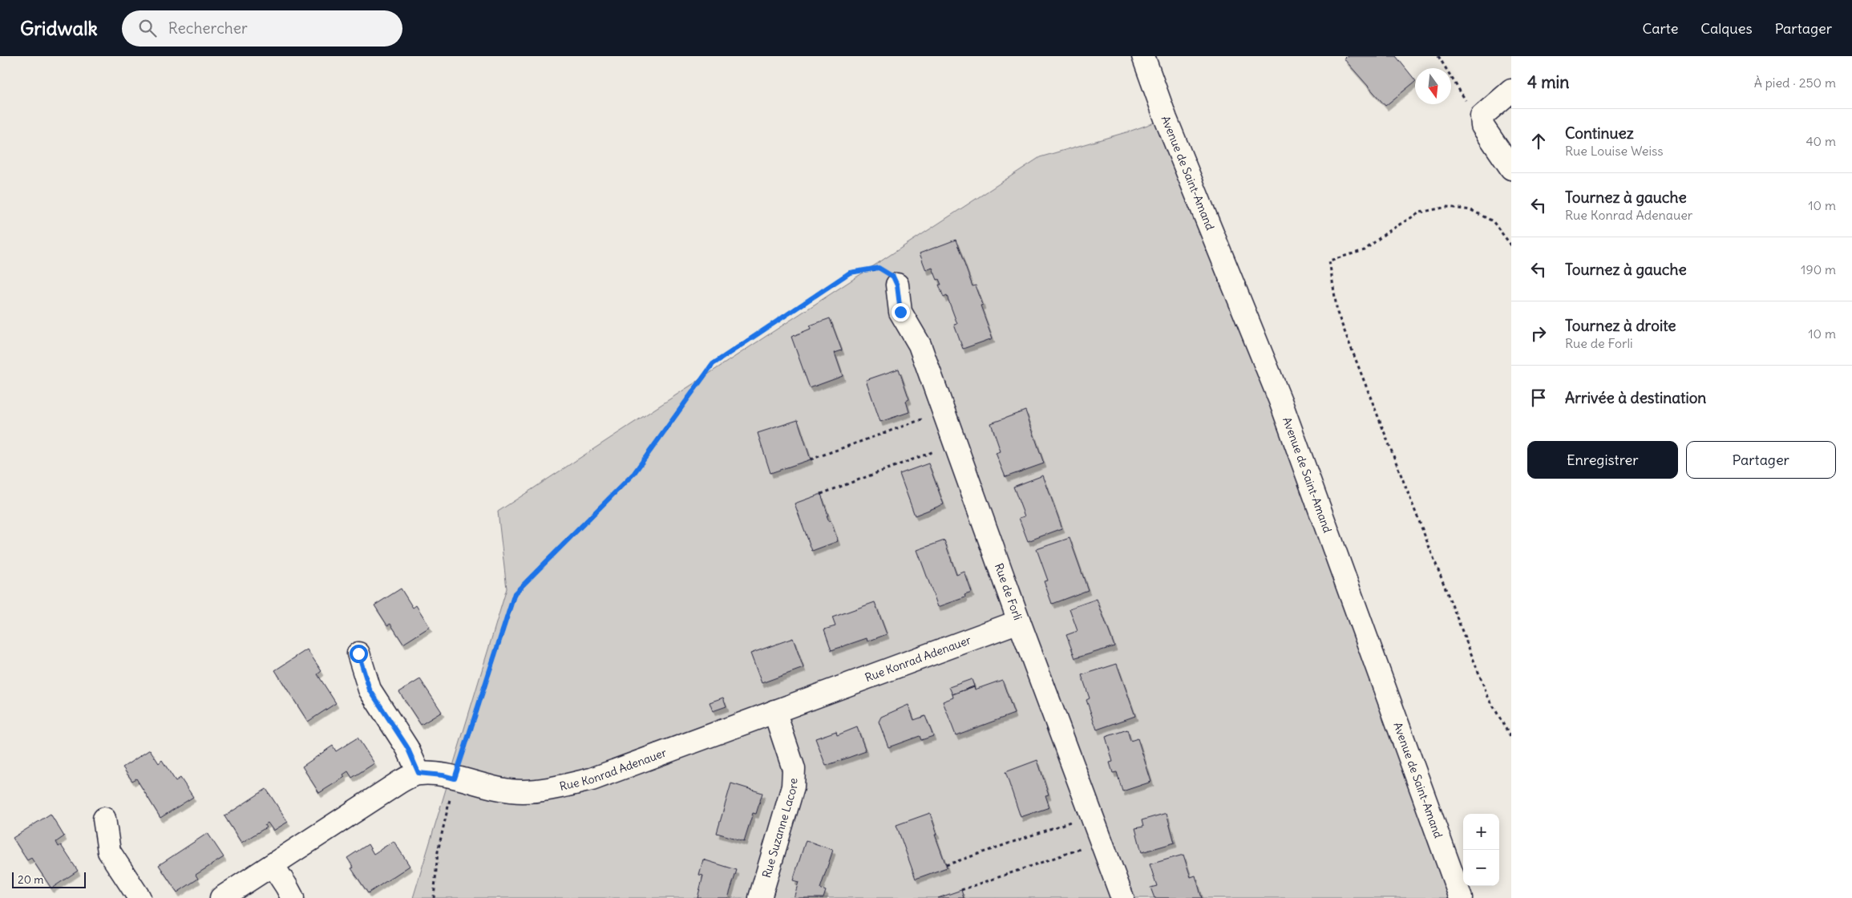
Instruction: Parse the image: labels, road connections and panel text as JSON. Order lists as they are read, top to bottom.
{
  "streets": {
    "street": [
      "Avenue de Saint-Amand",
      "Rue de Forli",
      "Rue Konrad Adenauer",
      "Rue Suzanne Lacore"
    ]
  },
  "crossings": [
    ["Rue de Forli", "Rue Konrad Adenauer"],
    ["Rue Konrad Adenauer", "Rue Suzanne Lacore"]
  ],
  "scale_bar": "20 m",
  "north": "bottom",
  "page": {
    "header": "Gridwalk",
    "search": "Rechercher",
    "nav": ["Carte", "Calques", "Partager"],
    "heading": ["4 min", "À pied · 250 m"],
    "list": [
      ["Continuez", "Rue Louise Weiss", "40 m"],
      ["Tournez à gauche", "Rue Konrad Adenauer", "10 m"],
      ["Tournez à gauche", "190 m"],
      ["Tournez à droite", "Rue de Forli", "10 m"],
      "Arrivée à destination"
    ],
    "buttons": ["Enregistrer", "Partager"],
    "map_buttons": ["+", "−"],
    "scale": "20 m"
  }
}
